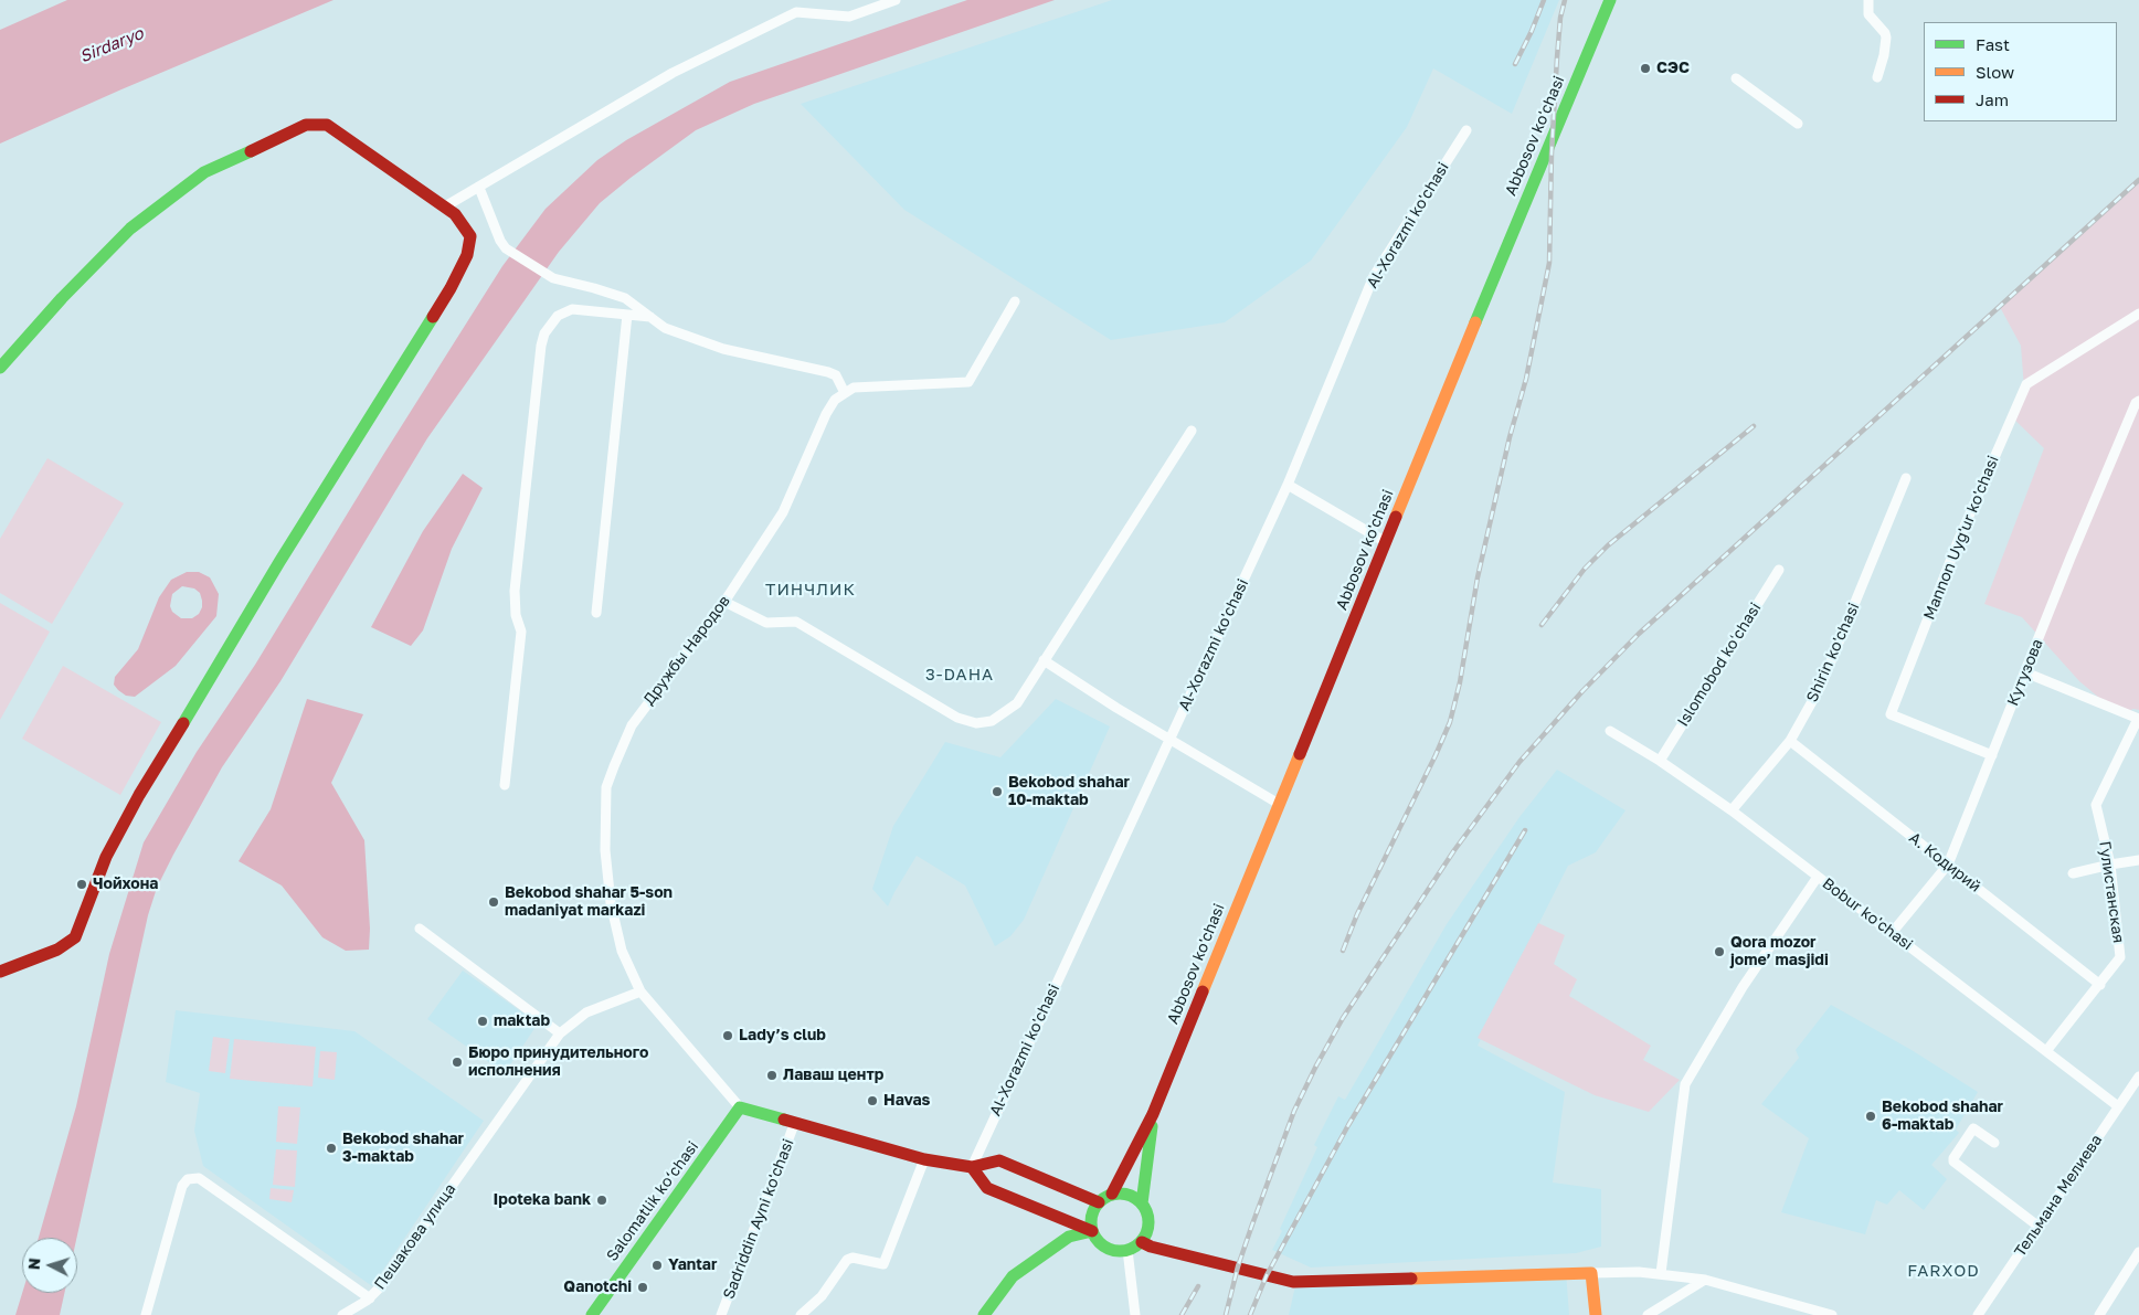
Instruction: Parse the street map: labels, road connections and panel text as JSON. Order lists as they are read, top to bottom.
{
  "streets": {
    "street": [
      "Abbosov ko'chasi",
      "Al-Xorazmi ko'chasi",
      "Mannon Uyg'ur ko'chasi",
      "Дружбы Народов",
      "Shirin ko'chasi",
      "Islomobod koʻchasi",
      "Кутузова",
      "А. Кодирий",
      "Гулистанская",
      "Bobur ko'chasi",
      "Тельмана Мелиева",
      "Salomatlik ko‘chasi",
      "Sadriddin Ayni ko'chasi",
      "Пешакова улица"
    ]
  },
  "crossings": [
    ["Mannon Uyg'ur ko'chasi", "Кутузова"],
    ["Дружбы Народов", "Salomatlik ko‘chasi"],
    ["Дружбы Народов", "Пешакова улица"],
    ["Shirin ko'chasi", "А. Кодирий"],
    ["Shirin ko'chasi", "Bobur ko'chasi"],
    ["Islomobod koʻchasi", "Bobur ko'chasi"],
    ["Кутузова", "А. Кодирий"],
    ["Кутузова", "Bobur ko'chasi"],
    ["А. Кодирий", "Гулистанская"],
    ["Гулистанская", "Bobur ko'chasi"],
    ["Bobur ko'chasi", "Тельмана Мелиева"]
  ],
  "districts": ["ТИНЧЛИК", "3-DAHA", "FARXOD"],
  "water": ["Sirdaryo"],
  "places": [
    "СЭС",
    "Bekobod shahar 10-maktab",
    "Чойхона",
    "Bekobod shahar 5-son madaniyat markazi",
    "Qora mozor jome’ masjidi",
    "maktab",
    "Lady’s club",
    "Бюро принудительного исполнения",
    "Лаваш центр",
    "Havas",
    "Bekobod shahar 6-maktab",
    "Bekobod shahar 3-maktab",
    "Ipoteka bank",
    "Yantar",
    "Qanotchi"
  ],
  "legend": ["Fast", "Slow", "Jam"],
  "north": "left"
}
